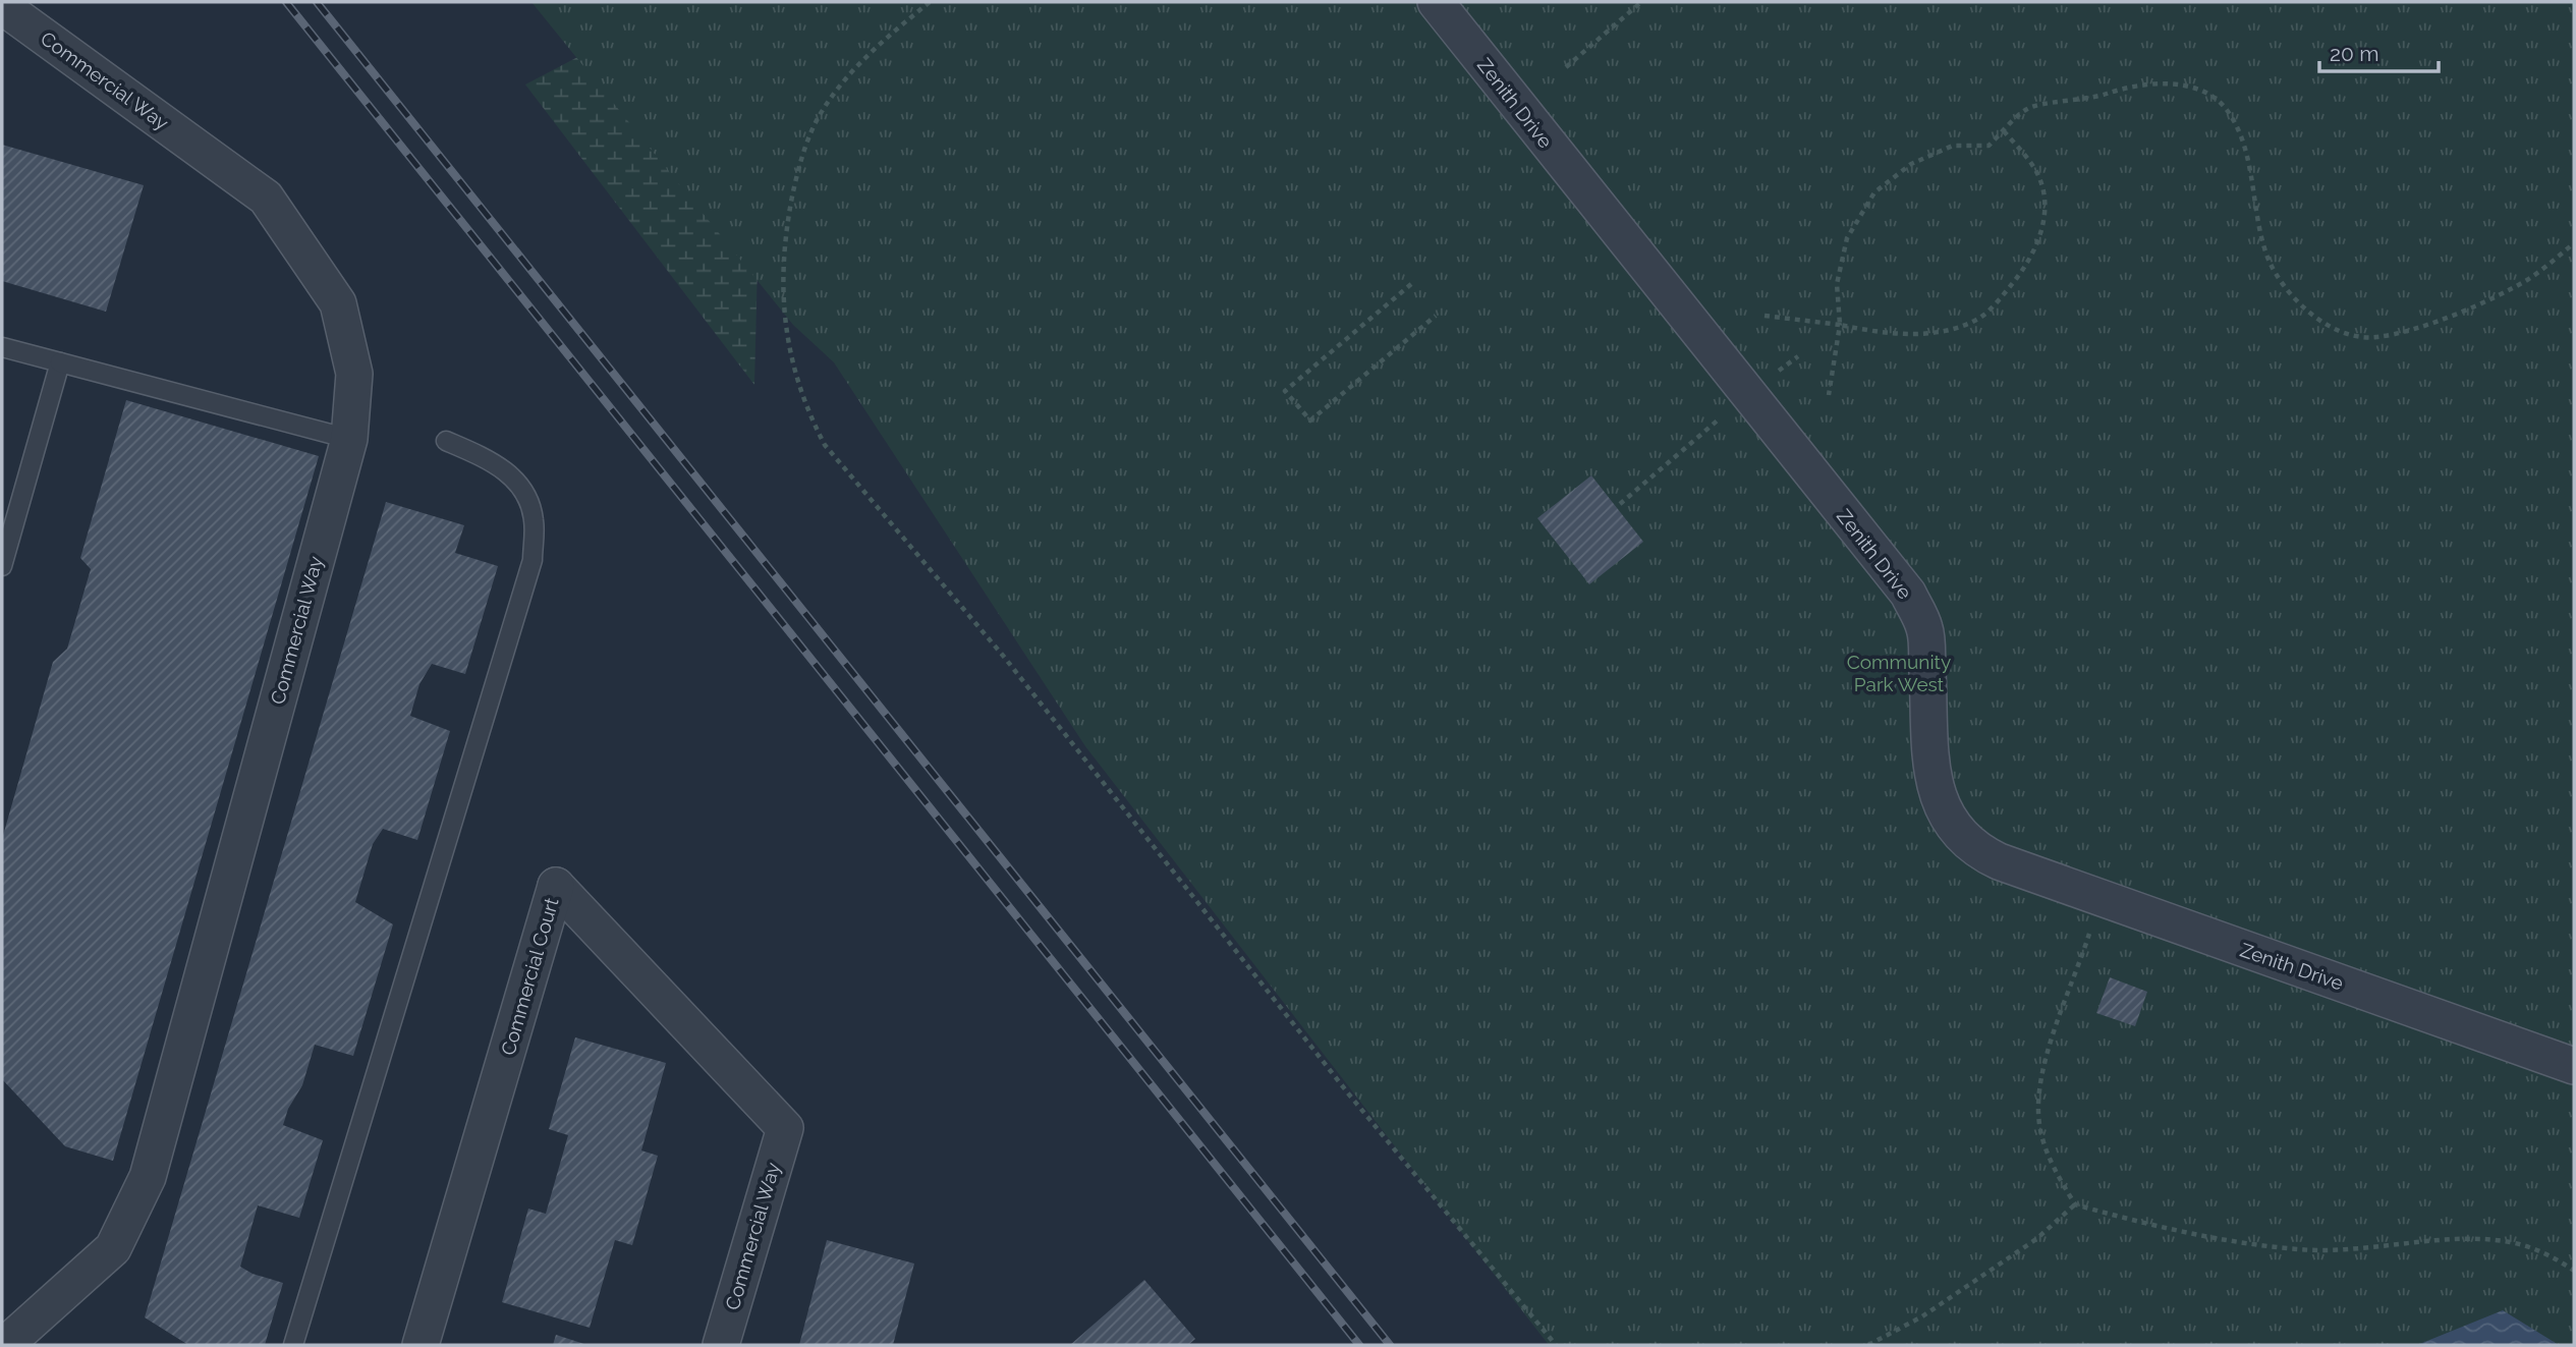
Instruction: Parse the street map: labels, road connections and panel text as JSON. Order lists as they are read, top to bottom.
{
  "streets": {
    "street": ["Commercial Way", "Zenith Drive", "Commercial Court"]
  },
  "crossings": [
    ["Commercial Way", "Commercial Court"]
  ],
  "parks": ["Community Park West"],
  "scale_bar": "20 m"
}
